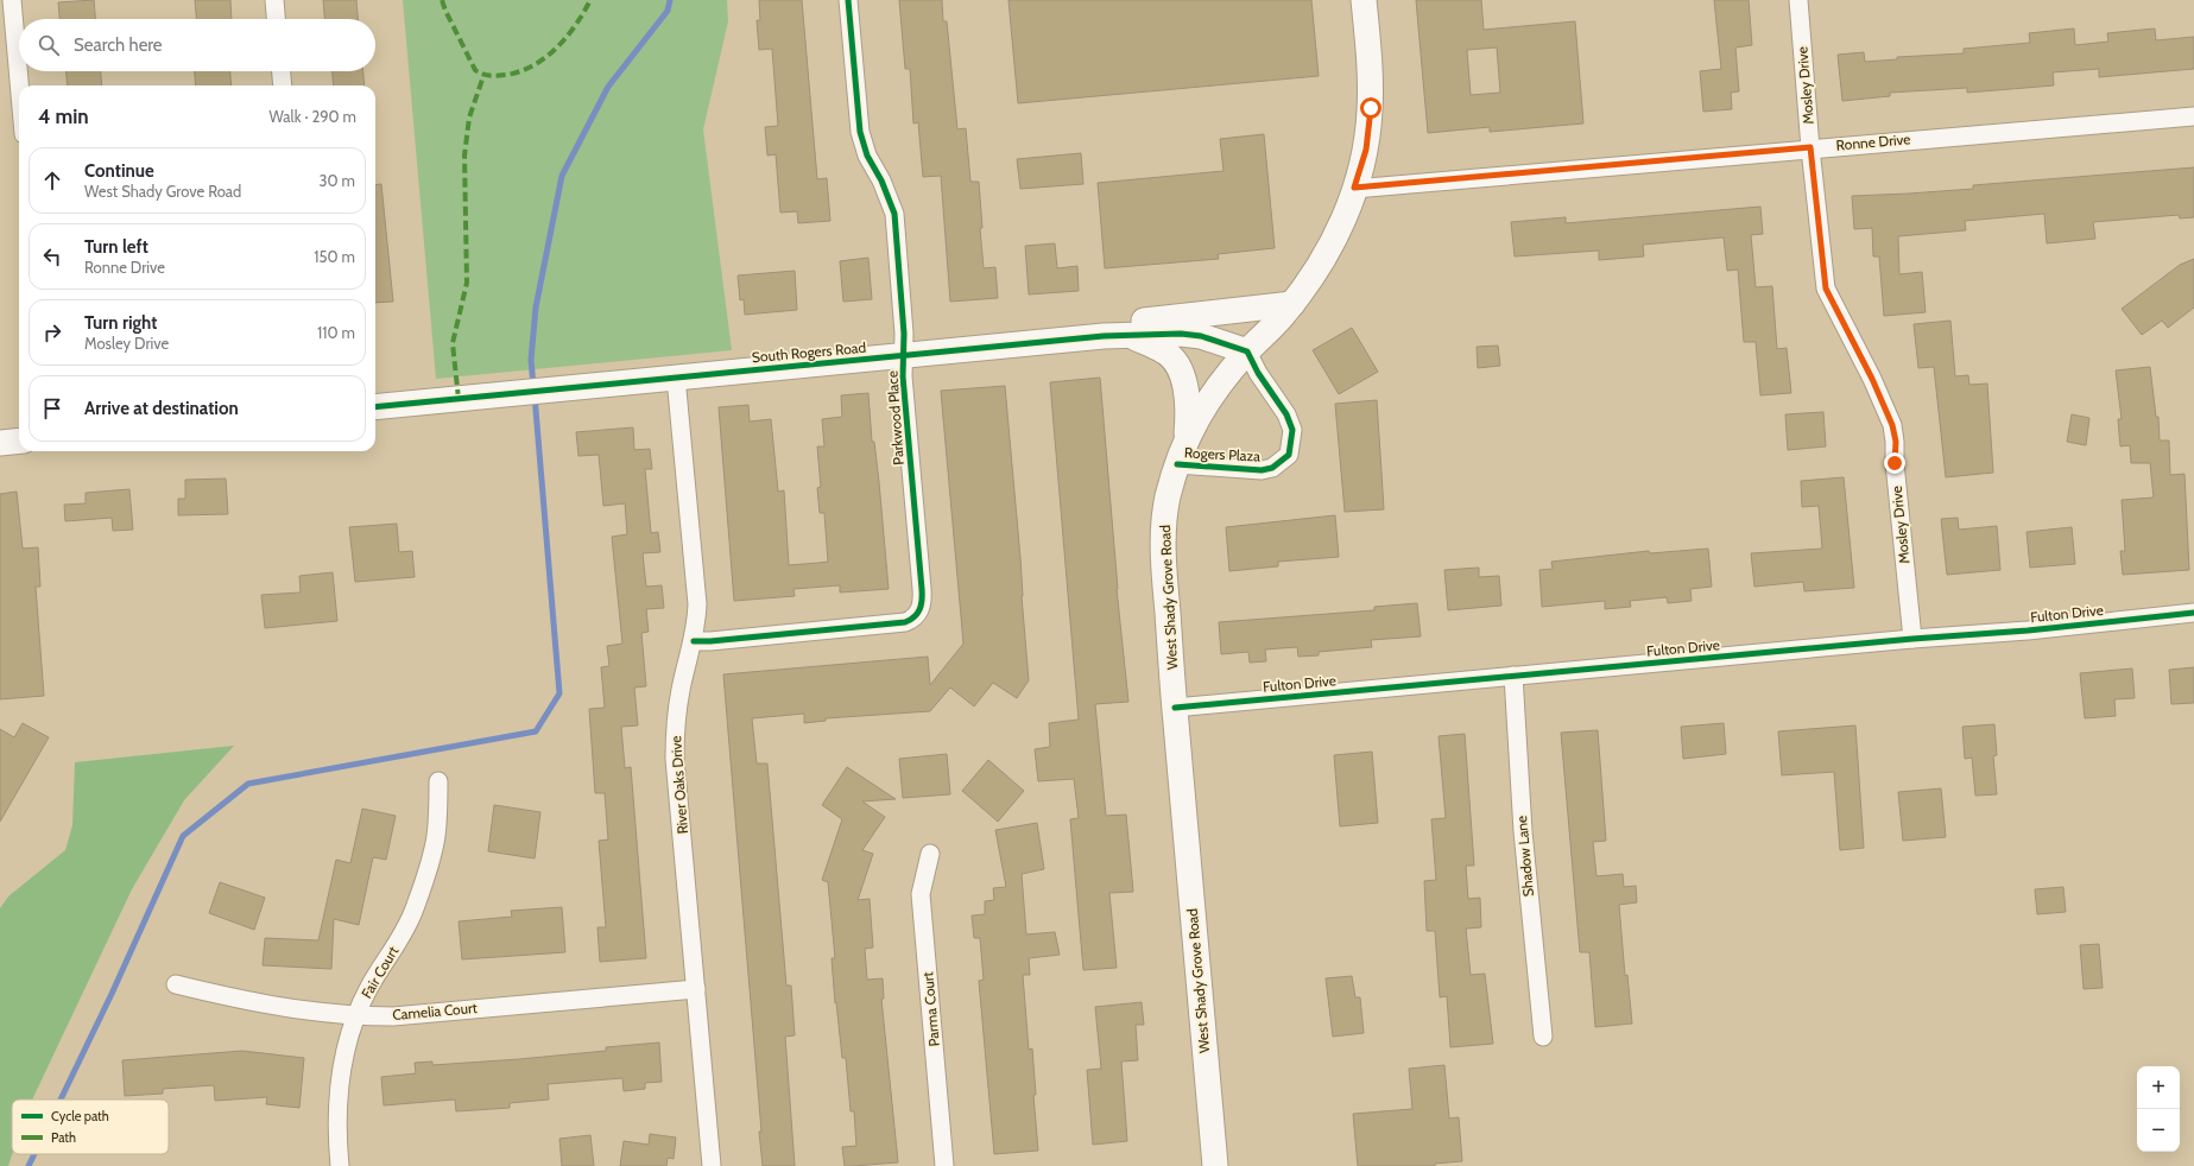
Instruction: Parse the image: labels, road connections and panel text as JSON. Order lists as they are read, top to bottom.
{
  "streets": {
    "main road": ["South Rogers Road", "West Shady Grove Road"],
    "street": [
      "Mosley Drive",
      "Ronne Drive",
      "Parkwood Place",
      "Rogers Plaza",
      "Fulton Drive",
      "River Oaks Drive",
      "Shadow Lane",
      "Fair Court",
      "Parma Court",
      "Camelia Court"
    ]
  },
  "crossings": [
    ["Mosley Drive", "Ronne Drive"],
    ["Mosley Drive", "Fulton Drive"],
    ["Ronne Drive", "West Shady Grove Road"],
    ["South Rogers Road", "Parkwood Place"],
    ["South Rogers Road", "Rogers Plaza"],
    ["South Rogers Road", "West Shady Grove Road"],
    ["South Rogers Road", "River Oaks Drive"],
    ["Parkwood Place", "River Oaks Drive"],
    ["Rogers Plaza", "West Shady Grove Road"],
    ["West Shady Grove Road", "Fulton Drive"],
    ["Fulton Drive", "Shadow Lane"],
    ["River Oaks Drive", "Camelia Court"],
    ["Fair Court", "Camelia Court"]
  ],
  "legend": ["Cycle path", "Path"],
  "page": {
    "search": "Search here",
    "heading": ["4 min", "Walk · 290 m"],
    "list": [
      ["Continue", "West Shady Grove Road", "30 m"],
      ["Turn left", "Ronne Drive", "150 m"],
      ["Turn right", "Mosley Drive", "110 m"],
      "Arrive at destination"
    ],
    "map_buttons": ["+", "−"]
  }
}
